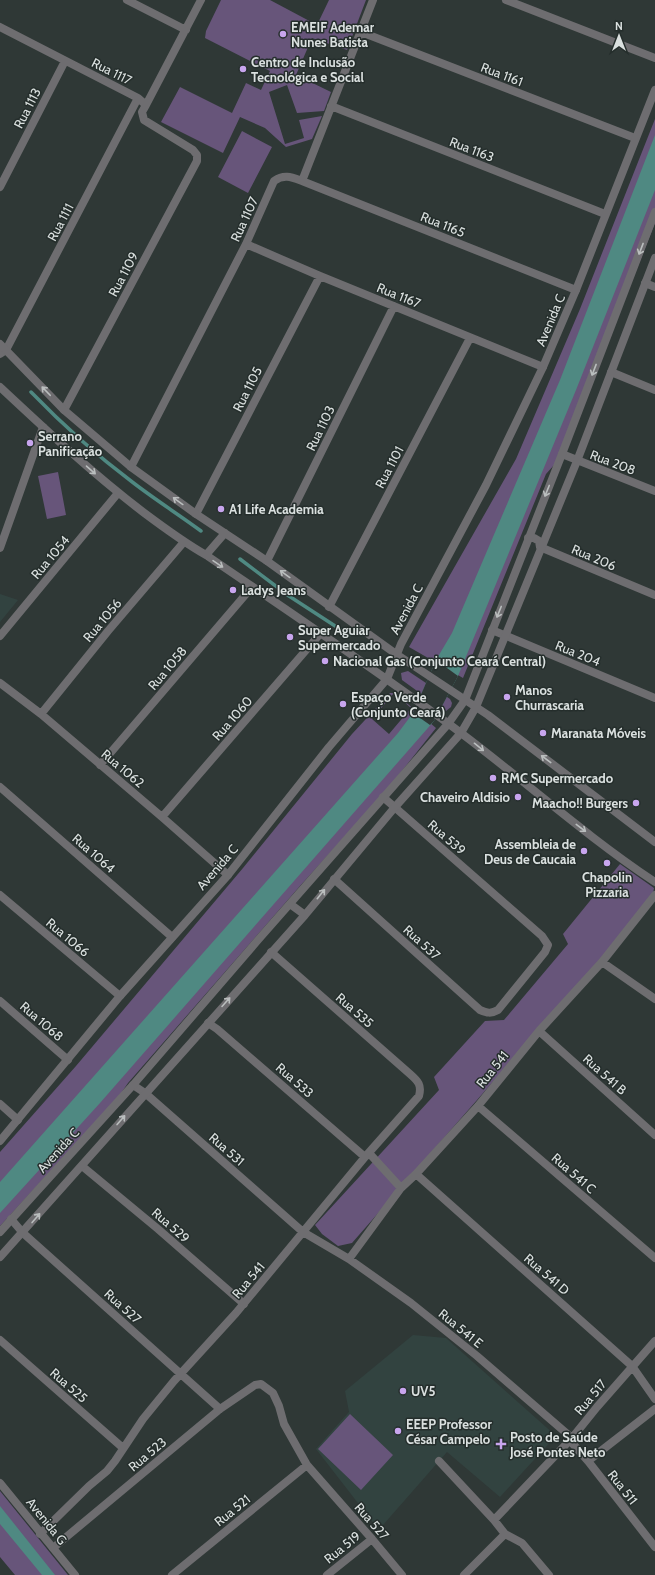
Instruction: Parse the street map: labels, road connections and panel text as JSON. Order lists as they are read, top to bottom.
{
  "streets": {
    "street": [
      "Rua 1117",
      "Rua 1161",
      "Rua 1113",
      "Rua 1163",
      "Rua 1107",
      "Rua 1111",
      "Rua 1165",
      "Rua 1109",
      "Rua 1167",
      "Avenida C",
      "Rua 1105",
      "Rua 1103",
      "Rua 208",
      "Rua 1101",
      "Rua 1054",
      "Rua 206",
      "Rua 1056",
      "Rua 204",
      "Rua 1058",
      "Rua 1060",
      "Rua 1062",
      "Rua 539",
      "Rua 1064",
      "Rua 1066",
      "Rua 537",
      "Rua 535",
      "Rua 1068",
      "Rua 541",
      "Rua 541 B",
      "Rua 533",
      "Rua 531",
      "Rua 541 C",
      "Rua 529",
      "Rua 541 D",
      "Rua 527",
      "Rua 541 E",
      "Rua 525",
      "Rua 517",
      "Rua 523",
      "Rua 511",
      "Rua 521",
      "Avenida G",
      "Rua 519"
    ]
  },
  "crossings": [
    ["Rua 1117", "Rua 1113"],
    ["Rua 1117", "Rua 1111"],
    ["Rua 1117", "Rua 1109"],
    ["Rua 1161", "Avenida C"],
    ["Rua 1163", "Avenida C"],
    ["Rua 1107", "Rua 1165"],
    ["Rua 1107", "Rua 1167"],
    ["Rua 1165", "Avenida C"],
    ["Rua 1167", "Avenida C"],
    ["Rua 1167", "Rua 1105"],
    ["Rua 1167", "Rua 1103"],
    ["Rua 1167", "Rua 1101"],
    ["Avenida C", "Rua 208"],
    ["Avenida C", "Rua 206"],
    ["Avenida C", "Rua 204"],
    ["Avenida C", "Rua 1062"],
    ["Avenida C", "Rua 539"],
    ["Avenida C", "Rua 1064"],
    ["Avenida C", "Rua 1066"],
    ["Avenida C", "Rua 1068"],
    ["Avenida C", "Rua 531"],
    ["Avenida C", "Rua 527"],
    ["Rua 1056", "Rua 1062"],
    ["Rua 1058", "Rua 1062"],
    ["Rua 1060", "Rua 1062"],
    ["Rua 539", "Rua 537"],
    ["Rua 535", "Rua 541"],
    ["Rua 541", "Rua 541 B"],
    ["Rua 541", "Rua 533"],
    ["Rua 541", "Rua 531"],
    ["Rua 541", "Rua 541 C"],
    ["Rua 541", "Rua 529"],
    ["Rua 541", "Rua 541 D"],
    ["Rua 541", "Rua 527"],
    ["Rua 541", "Rua 541 E"],
    ["Rua 541", "Rua 523"],
    ["Rua 531", "Rua 541 E"],
    ["Rua 541 D", "Rua 517"],
    ["Rua 527", "Rua 523"],
    ["Rua 527", "Rua 521"],
    ["Rua 527", "Rua 519"],
    ["Rua 541 E", "Rua 517"],
    ["Rua 541 E", "Rua 511"],
    ["Rua 525", "Rua 523"],
    ["Rua 523", "Avenida G"]
  ],
  "places": {
    "other": [
      "EMEIF Ademar Nunes Batista",
      "Centro de Inclusão Tecnológica e Social",
      "Serrano Panificação",
      "A1 Life Academia",
      "Ladys Jeans",
      "Super Aguiar Supermercado",
      "Nacional Gas (Conjunto Ceará Central)",
      "Manos Churrascaria",
      "Espaço Verde (Conjunto Ceará)",
      "Maranata Móveis",
      "RMC Supermercado",
      "Chaveiro Aldisio",
      "Maacho!! Burgers",
      "Assembleia de Deus de Caucaia",
      "Chapolin Pizzaria",
      "UV5",
      "EEEP Professor César Campelo"
    ],
    "health": ["Posto de Saúde José Pontes Neto"]
  },
  "north": "top"
}
